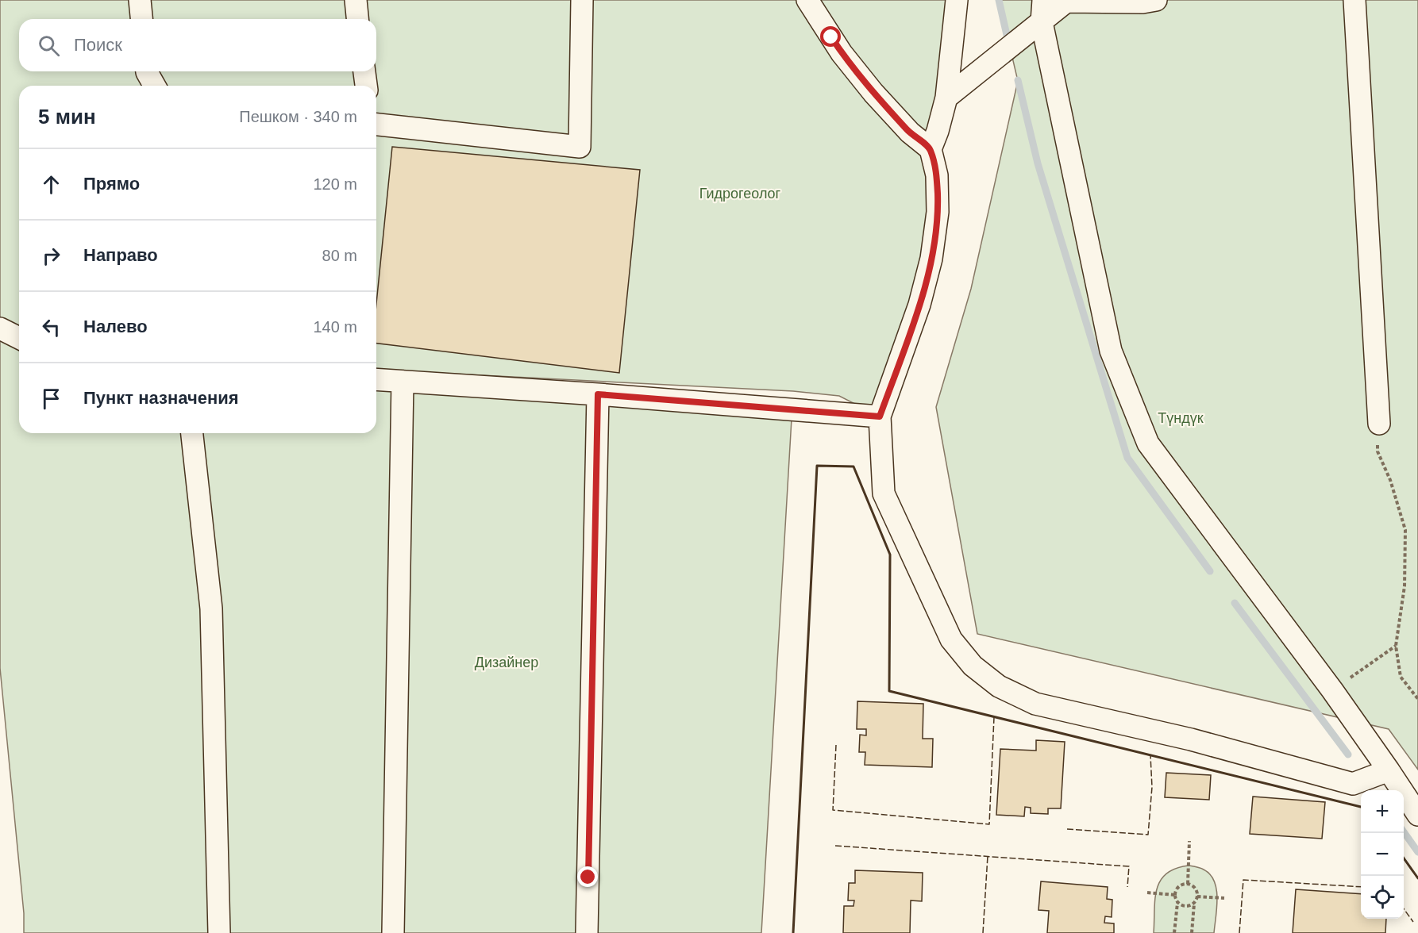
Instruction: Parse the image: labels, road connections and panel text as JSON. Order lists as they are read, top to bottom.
{
  "parks": ["Гидрогеолог", "Түндүк", "Дизайнер"],
  "page": {
    "search": "Поиск",
    "heading": ["5 мин", "Пешком · 340 m"],
    "list": [
      ["Прямо", "120 m"],
      ["Направо", "80 m"],
      ["Налево", "140 m"],
      "Пункт назначения"
    ],
    "map_buttons": ["+", "−"]
  }
}
